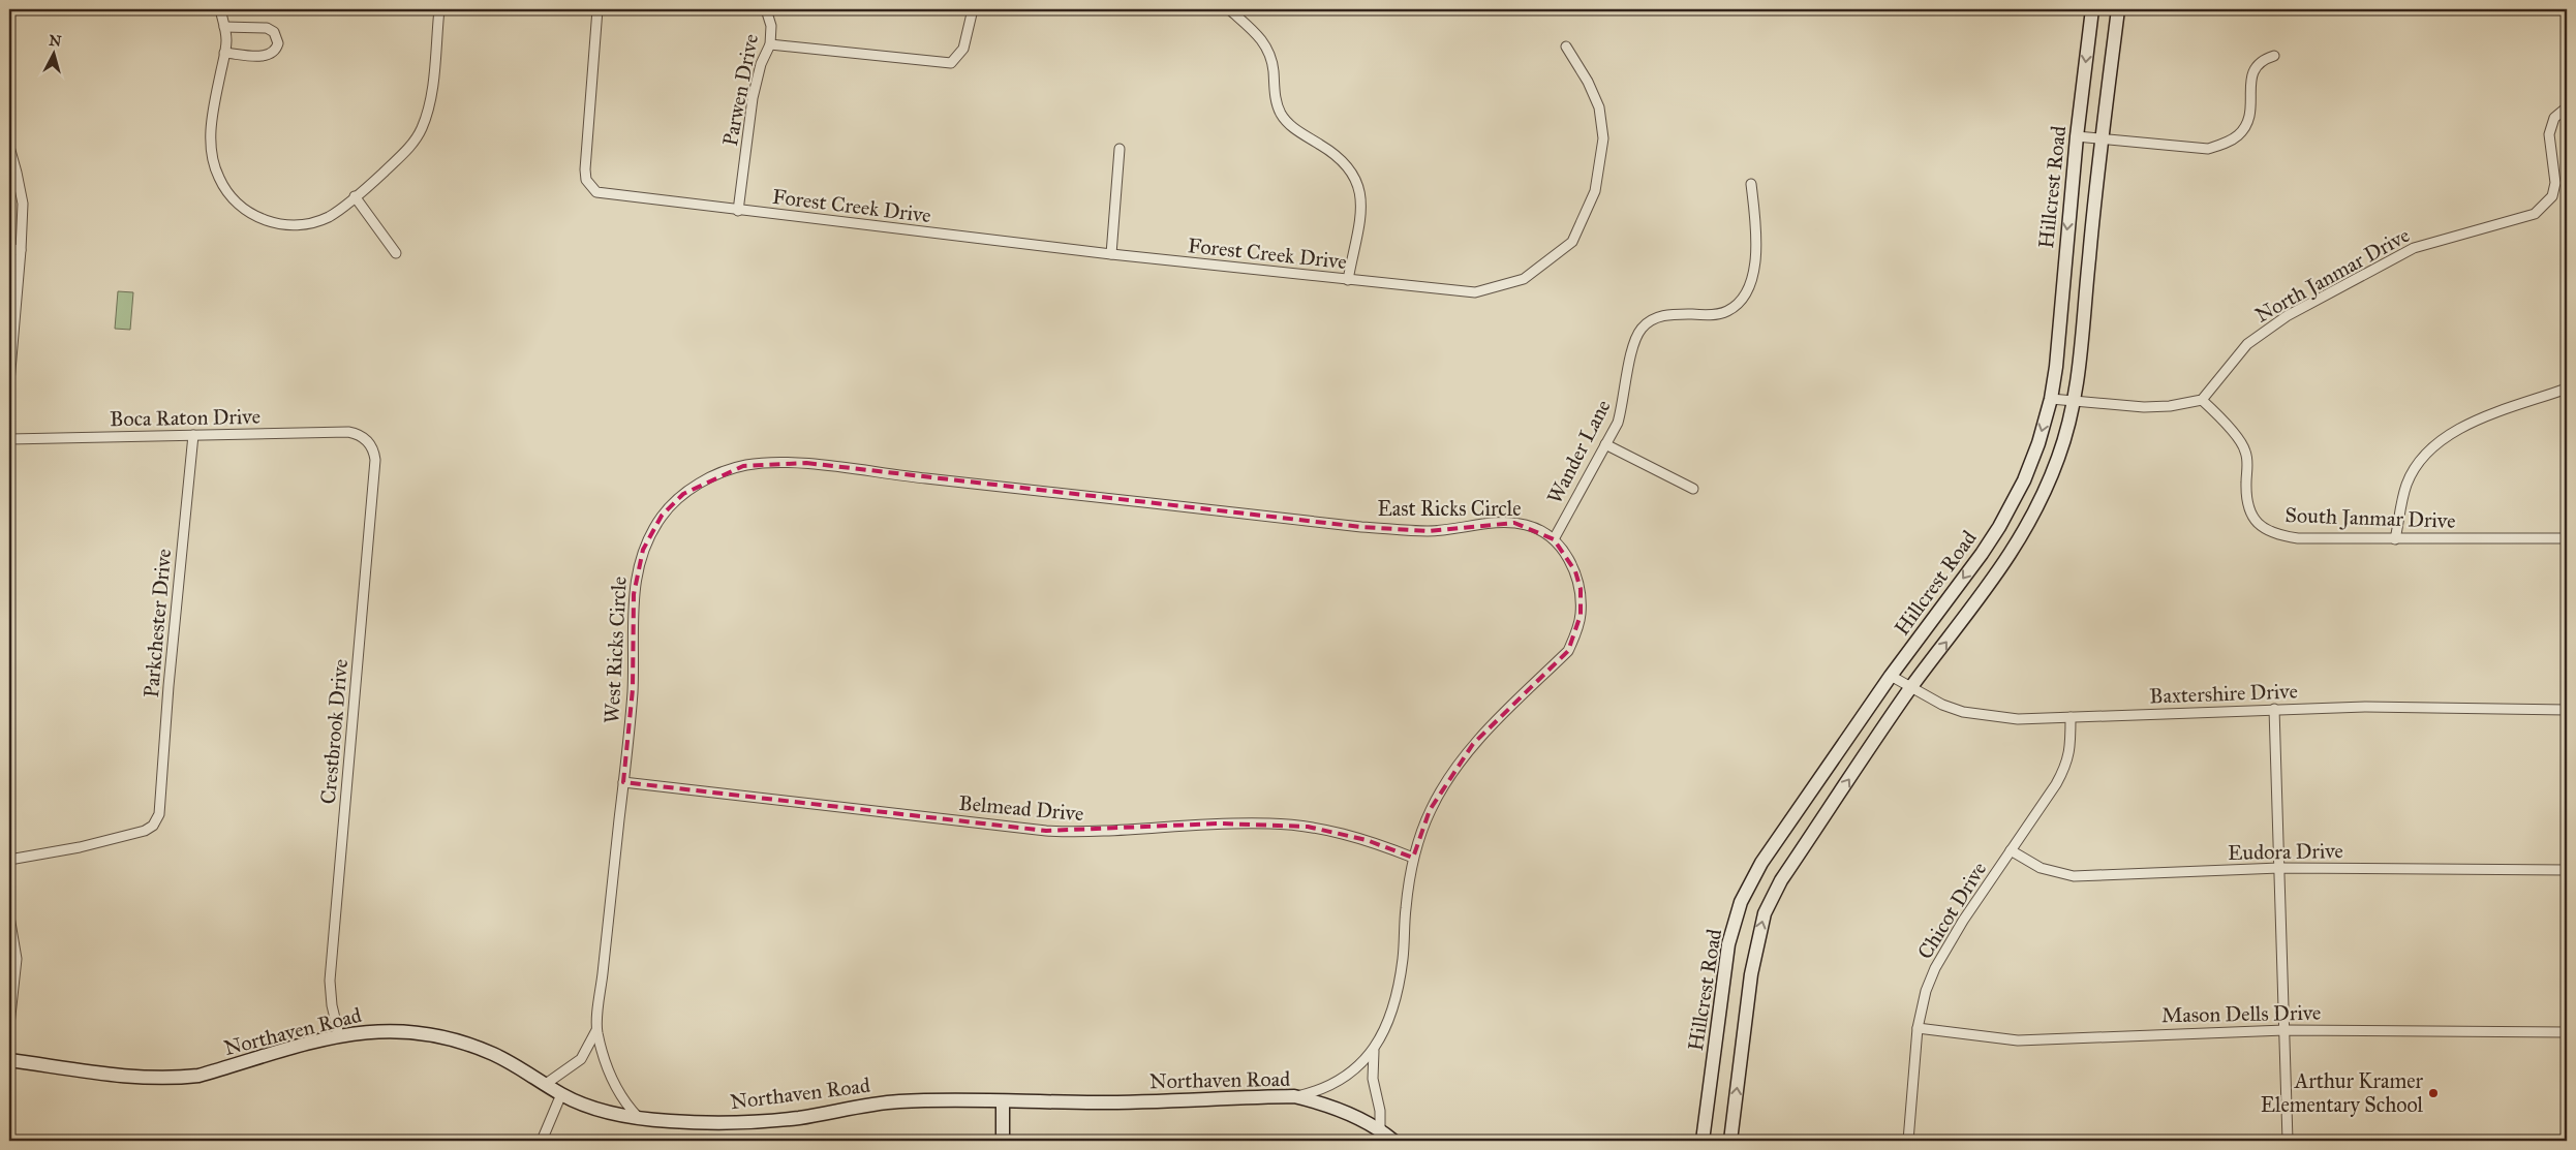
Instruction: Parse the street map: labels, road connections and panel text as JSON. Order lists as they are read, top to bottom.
{
  "streets": {
    "main road": ["Hillcrest Road", "Northaven Road"],
    "street": [
      "Parwen Drive",
      "Forest Creek Drive",
      "North Janmar Drive",
      "Boca Raton Drive",
      "Wander Lane",
      "East Ricks Circle",
      "South Janmar Drive",
      "Parkchester Drive",
      "West Ricks Circle",
      "Baxtershire Drive",
      "Crestbrook Drive",
      "Belmead Drive",
      "Eudora Drive",
      "Chicot Drive",
      "Mason Dells Drive"
    ]
  },
  "crossings": [
    ["Parwen Drive", "Forest Creek Drive"],
    ["Hillcrest Road", "Baxtershire Drive"],
    ["North Janmar Drive", "South Janmar Drive"],
    ["Boca Raton Drive", "Parkchester Drive"],
    ["Boca Raton Drive", "Crestbrook Drive"],
    ["Wander Lane", "East Ricks Circle"],
    ["East Ricks Circle", "West Ricks Circle"],
    ["East Ricks Circle", "Belmead Drive"],
    ["East Ricks Circle", "Northaven Road"],
    ["West Ricks Circle", "Belmead Drive"],
    ["West Ricks Circle", "Northaven Road"],
    ["Baxtershire Drive", "Chicot Drive"],
    ["Crestbrook Drive", "Northaven Road"],
    ["Eudora Drive", "Chicot Drive"],
    ["Chicot Drive", "Mason Dells Drive"]
  ],
  "places": ["Arthur Kramer Elementary School"],
  "north": "top"
}
